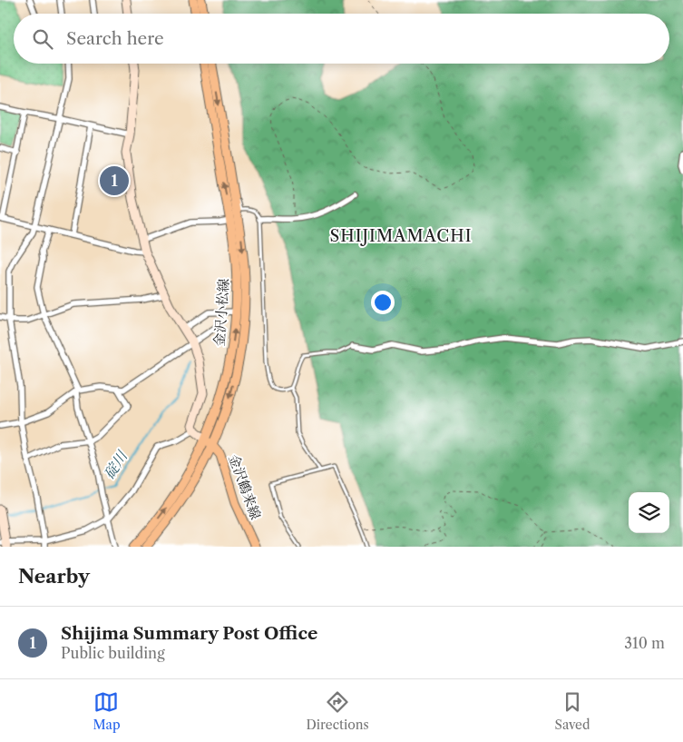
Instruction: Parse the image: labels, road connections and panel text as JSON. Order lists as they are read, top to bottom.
{
  "streets": {
    "main road": ["金沢小松線", "金沢鶴来線"]
  },
  "crossings": [
    ["金沢小松線", "金沢鶴来線"]
  ],
  "districts": ["SHIJIMAMACHI"],
  "water": ["碇川"],
  "page": {
    "search": "Search here",
    "pins": "1",
    "heading": "Nearby",
    "list": [
      {
        "mark": "1",
        "name": "Shijima Summary Post Office",
        "note": "Public building",
        "value": "310 m"
      }
    ],
    "nav": ["Map", "Directions", "Saved"]
  }
}
